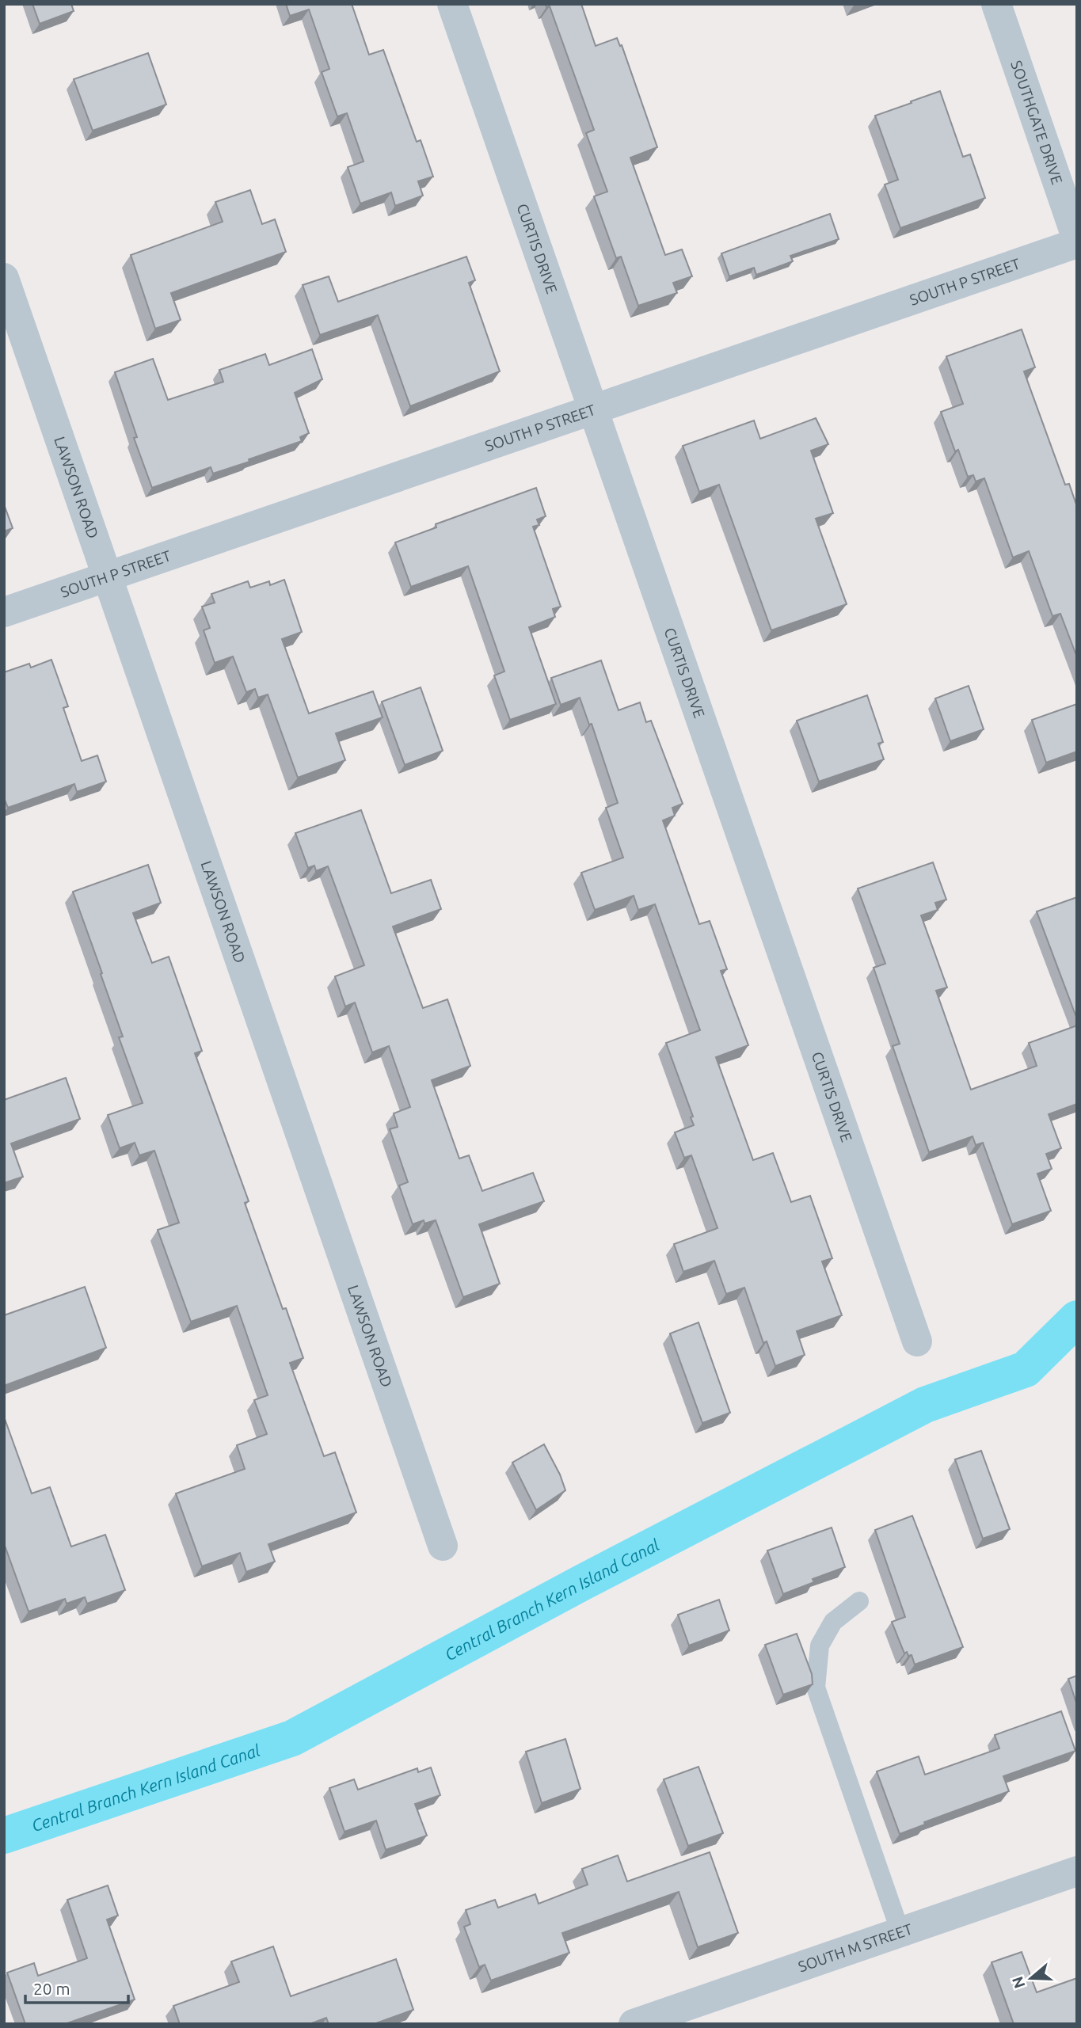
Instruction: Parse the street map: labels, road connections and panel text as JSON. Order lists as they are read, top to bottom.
{
  "streets": {
    "street": [
      "SOUTHGATE DRIVE",
      "CURTIS DRIVE",
      "SOUTH P STREET",
      "LAWSON ROAD",
      "SOUTH M STREET"
    ]
  },
  "crossings": [
    ["CURTIS DRIVE", "SOUTH P STREET"],
    ["SOUTH P STREET", "LAWSON ROAD"]
  ],
  "water": ["Central Branch Kern Island Canal"],
  "scale_bar": "20 m",
  "north": "left"
}
